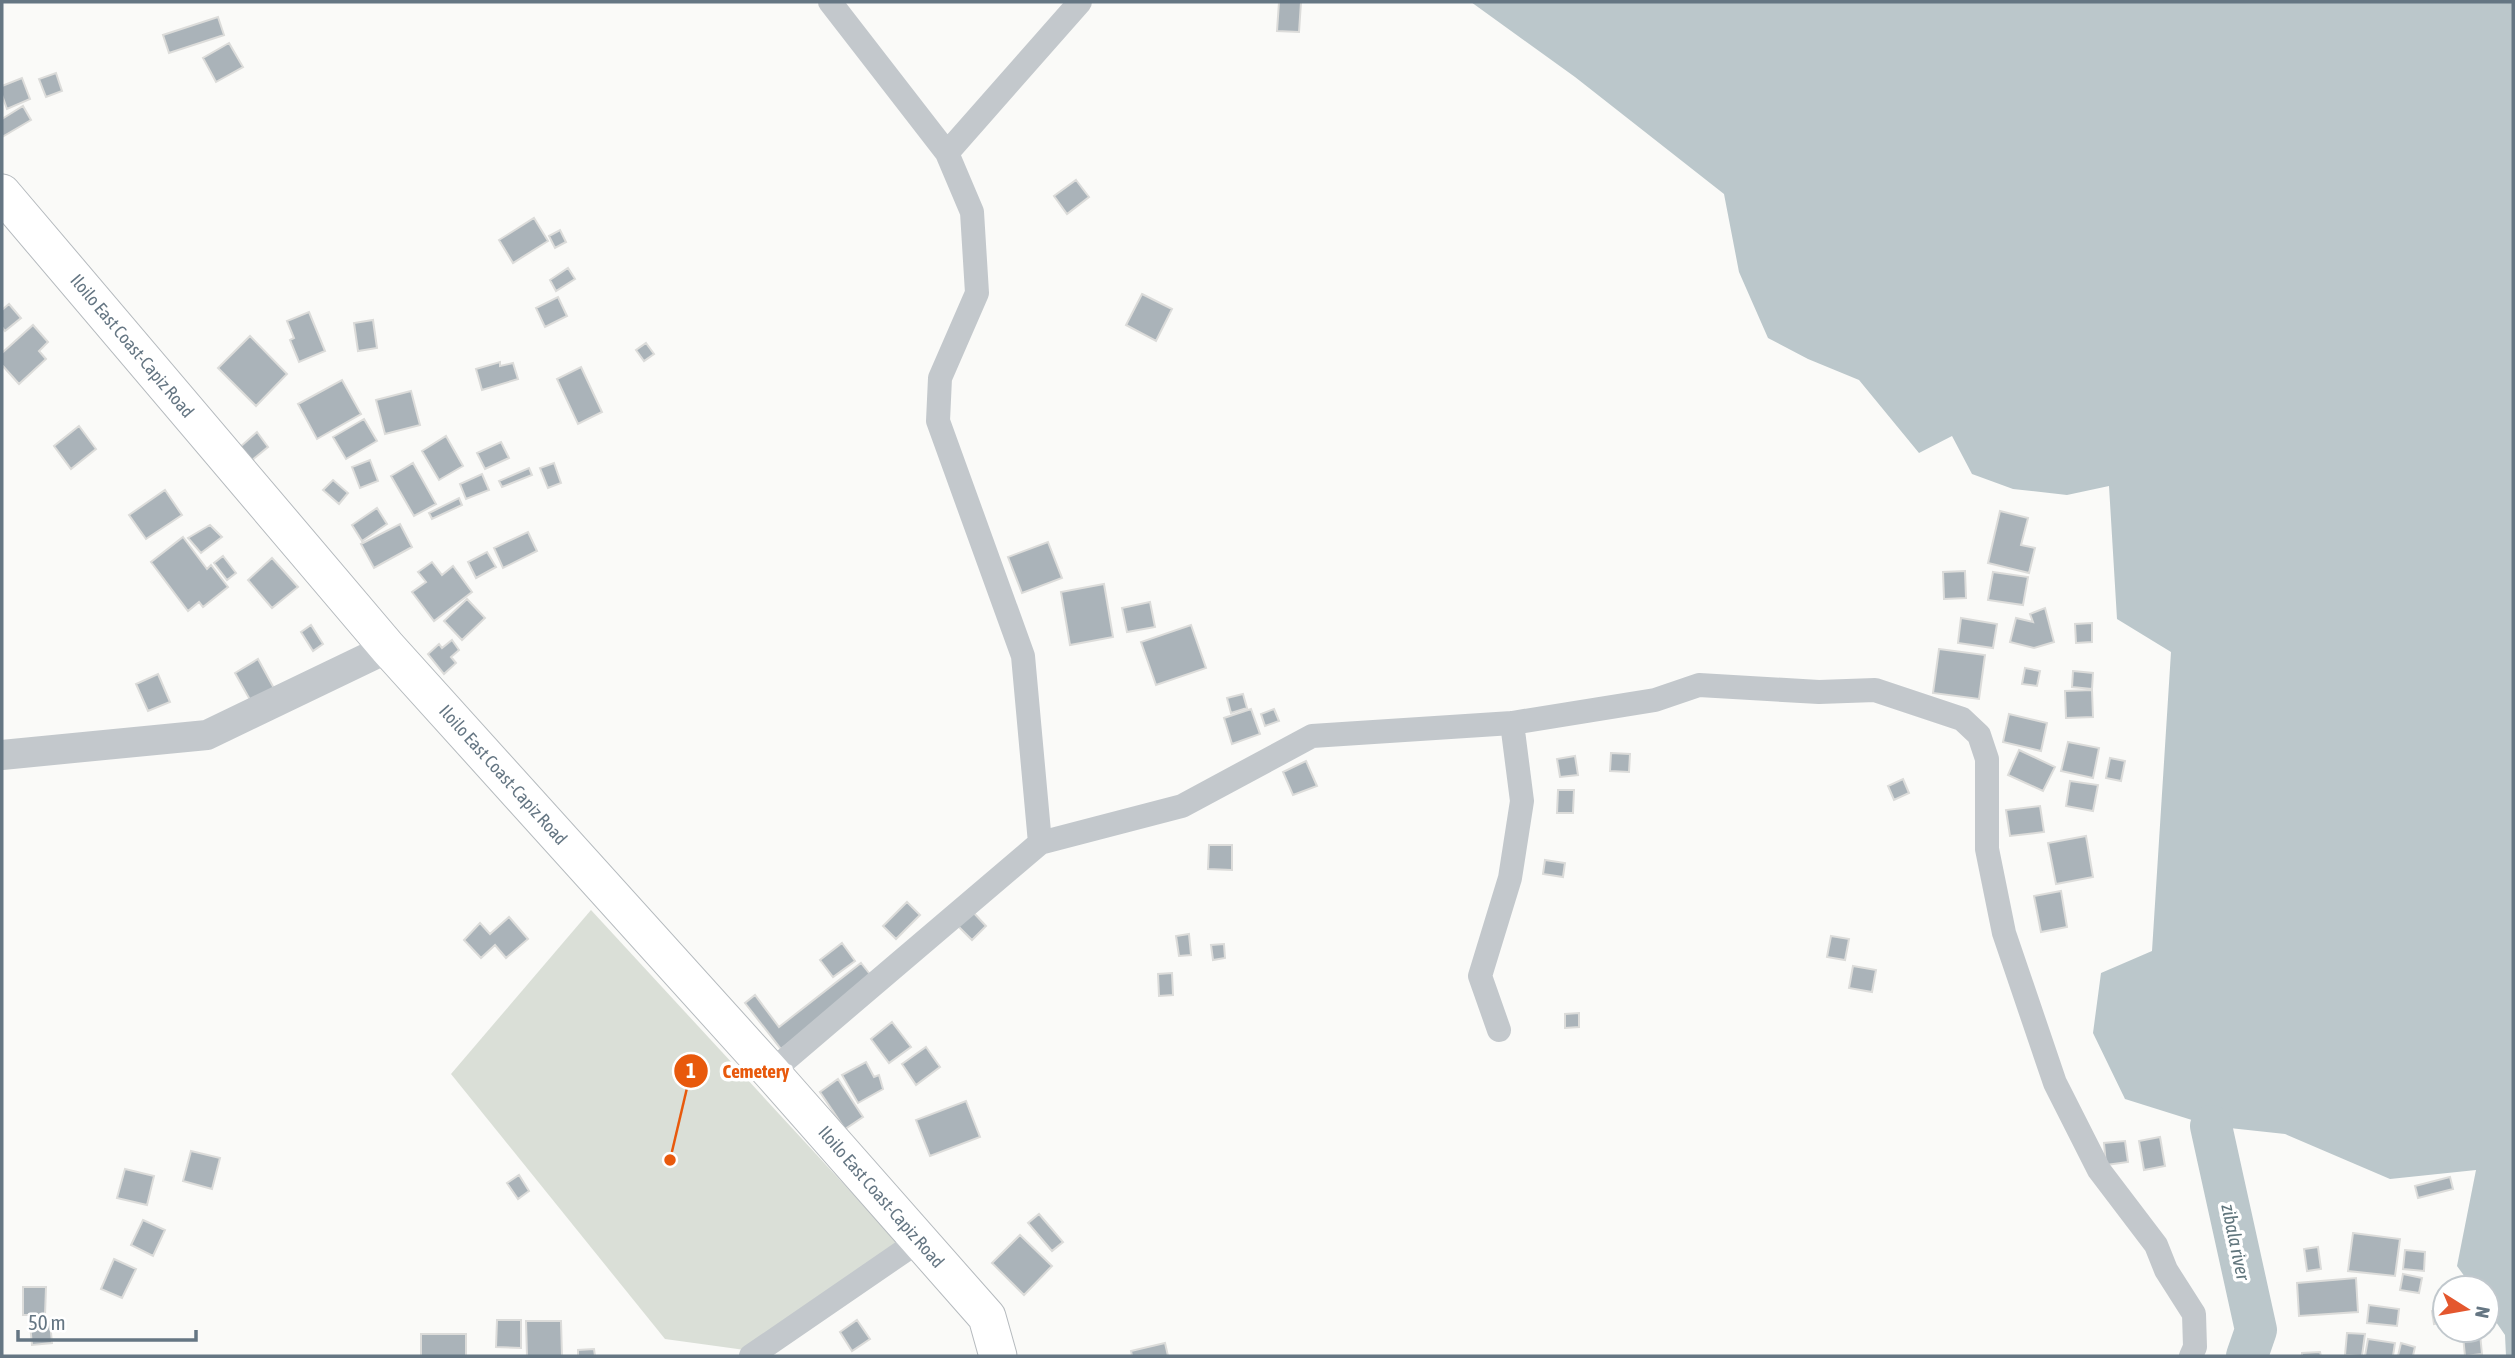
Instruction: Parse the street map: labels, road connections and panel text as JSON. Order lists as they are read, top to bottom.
{
  "streets": {
    "main road": ["Iloilo East Coast-Capiz Road"]
  },
  "water": ["zibala river"],
  "places": ["Cemetery"],
  "scale_bar": "50 m",
  "north": "right"
}
